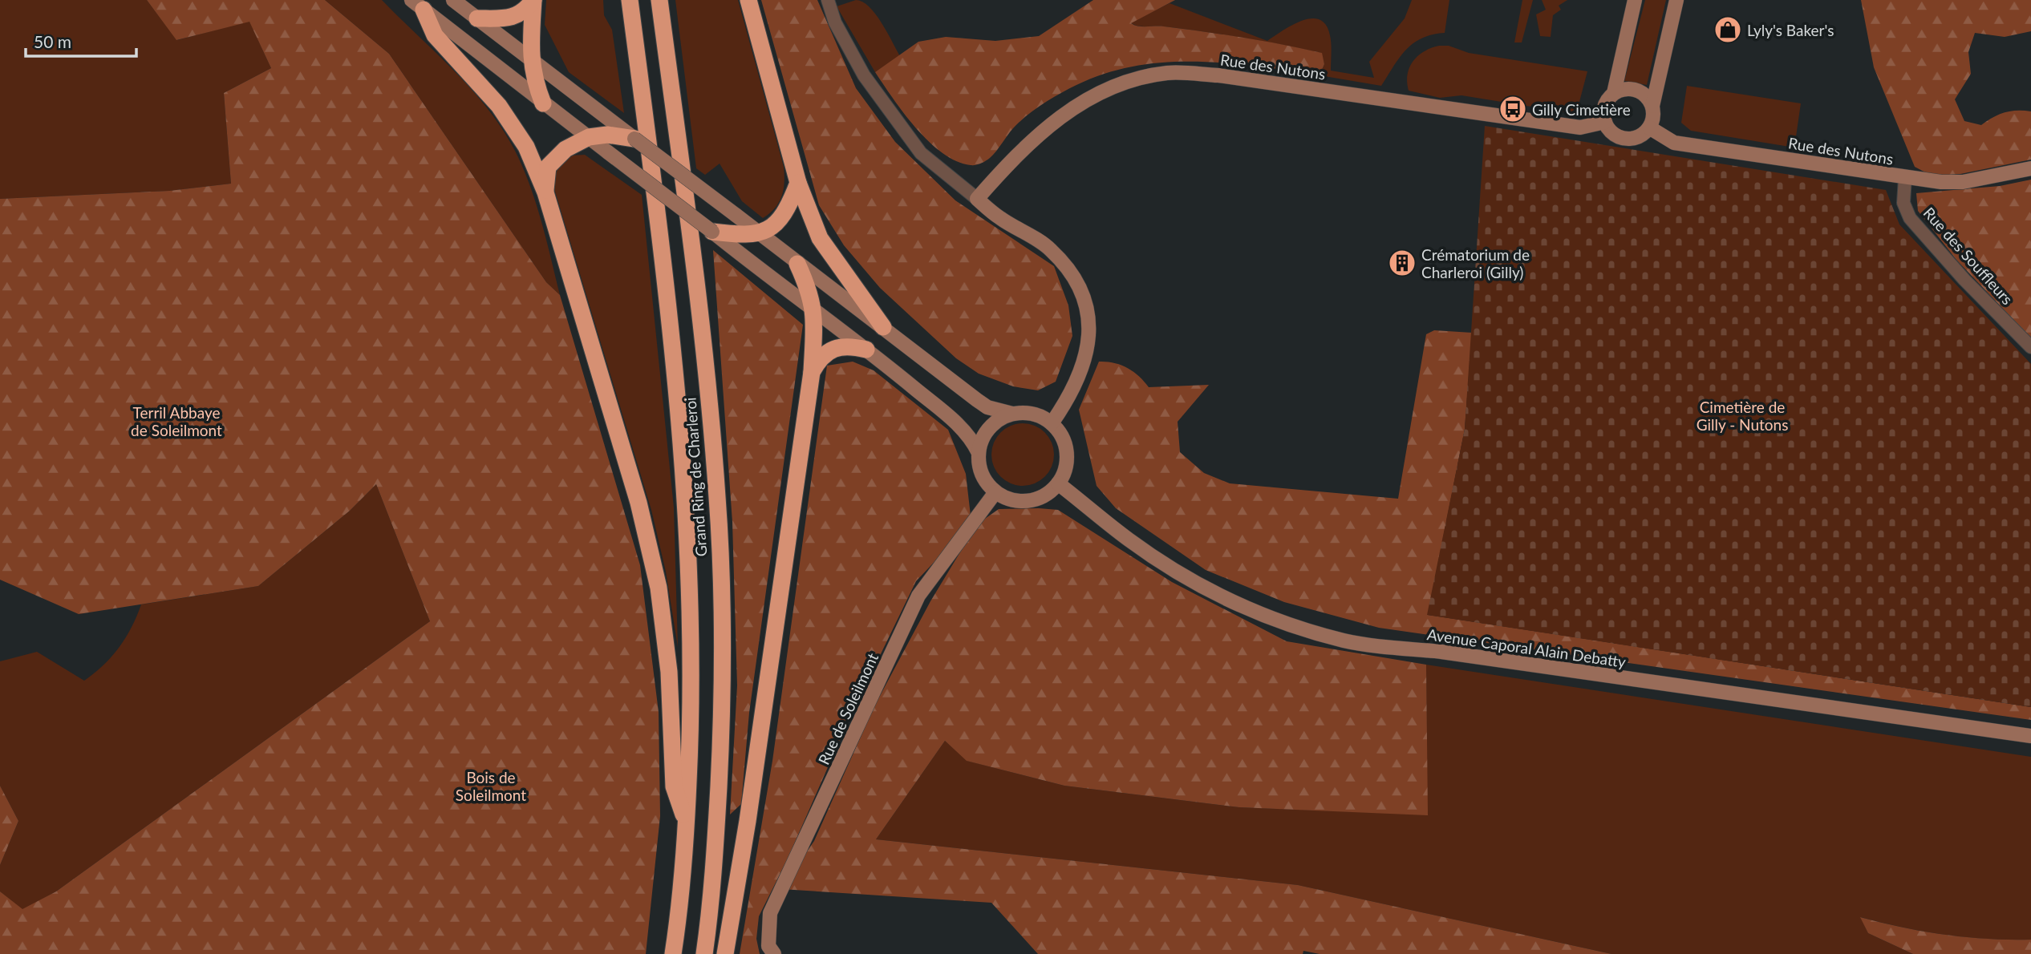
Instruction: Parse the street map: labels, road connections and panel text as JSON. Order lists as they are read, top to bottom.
{
  "streets": {
    "highway": ["Grand Ring de Charleroi"],
    "main road": ["Rue des Nutons", "Avenue Caporal Alain Debatty", "Rue de Soleilmont"],
    "street": ["Rue des Souffleurs"]
  },
  "crossings": [
    ["Rue des Nutons", "Rue des Souffleurs"],
    ["Avenue Caporal Alain Debatty", "Rue de Soleilmont"]
  ],
  "parks": ["Cimetière de Gilly - Nutons", "Terril Abbaye de Soleilmont", "Bois de Soleilmont"],
  "places": {
    "shop": ["Lyly's Baker's"],
    "bus stop": ["Gilly Cimetière"],
    "building": ["Crématorium de Charleroi (Gilly)"]
  },
  "scale_bar": "50 m"
}
